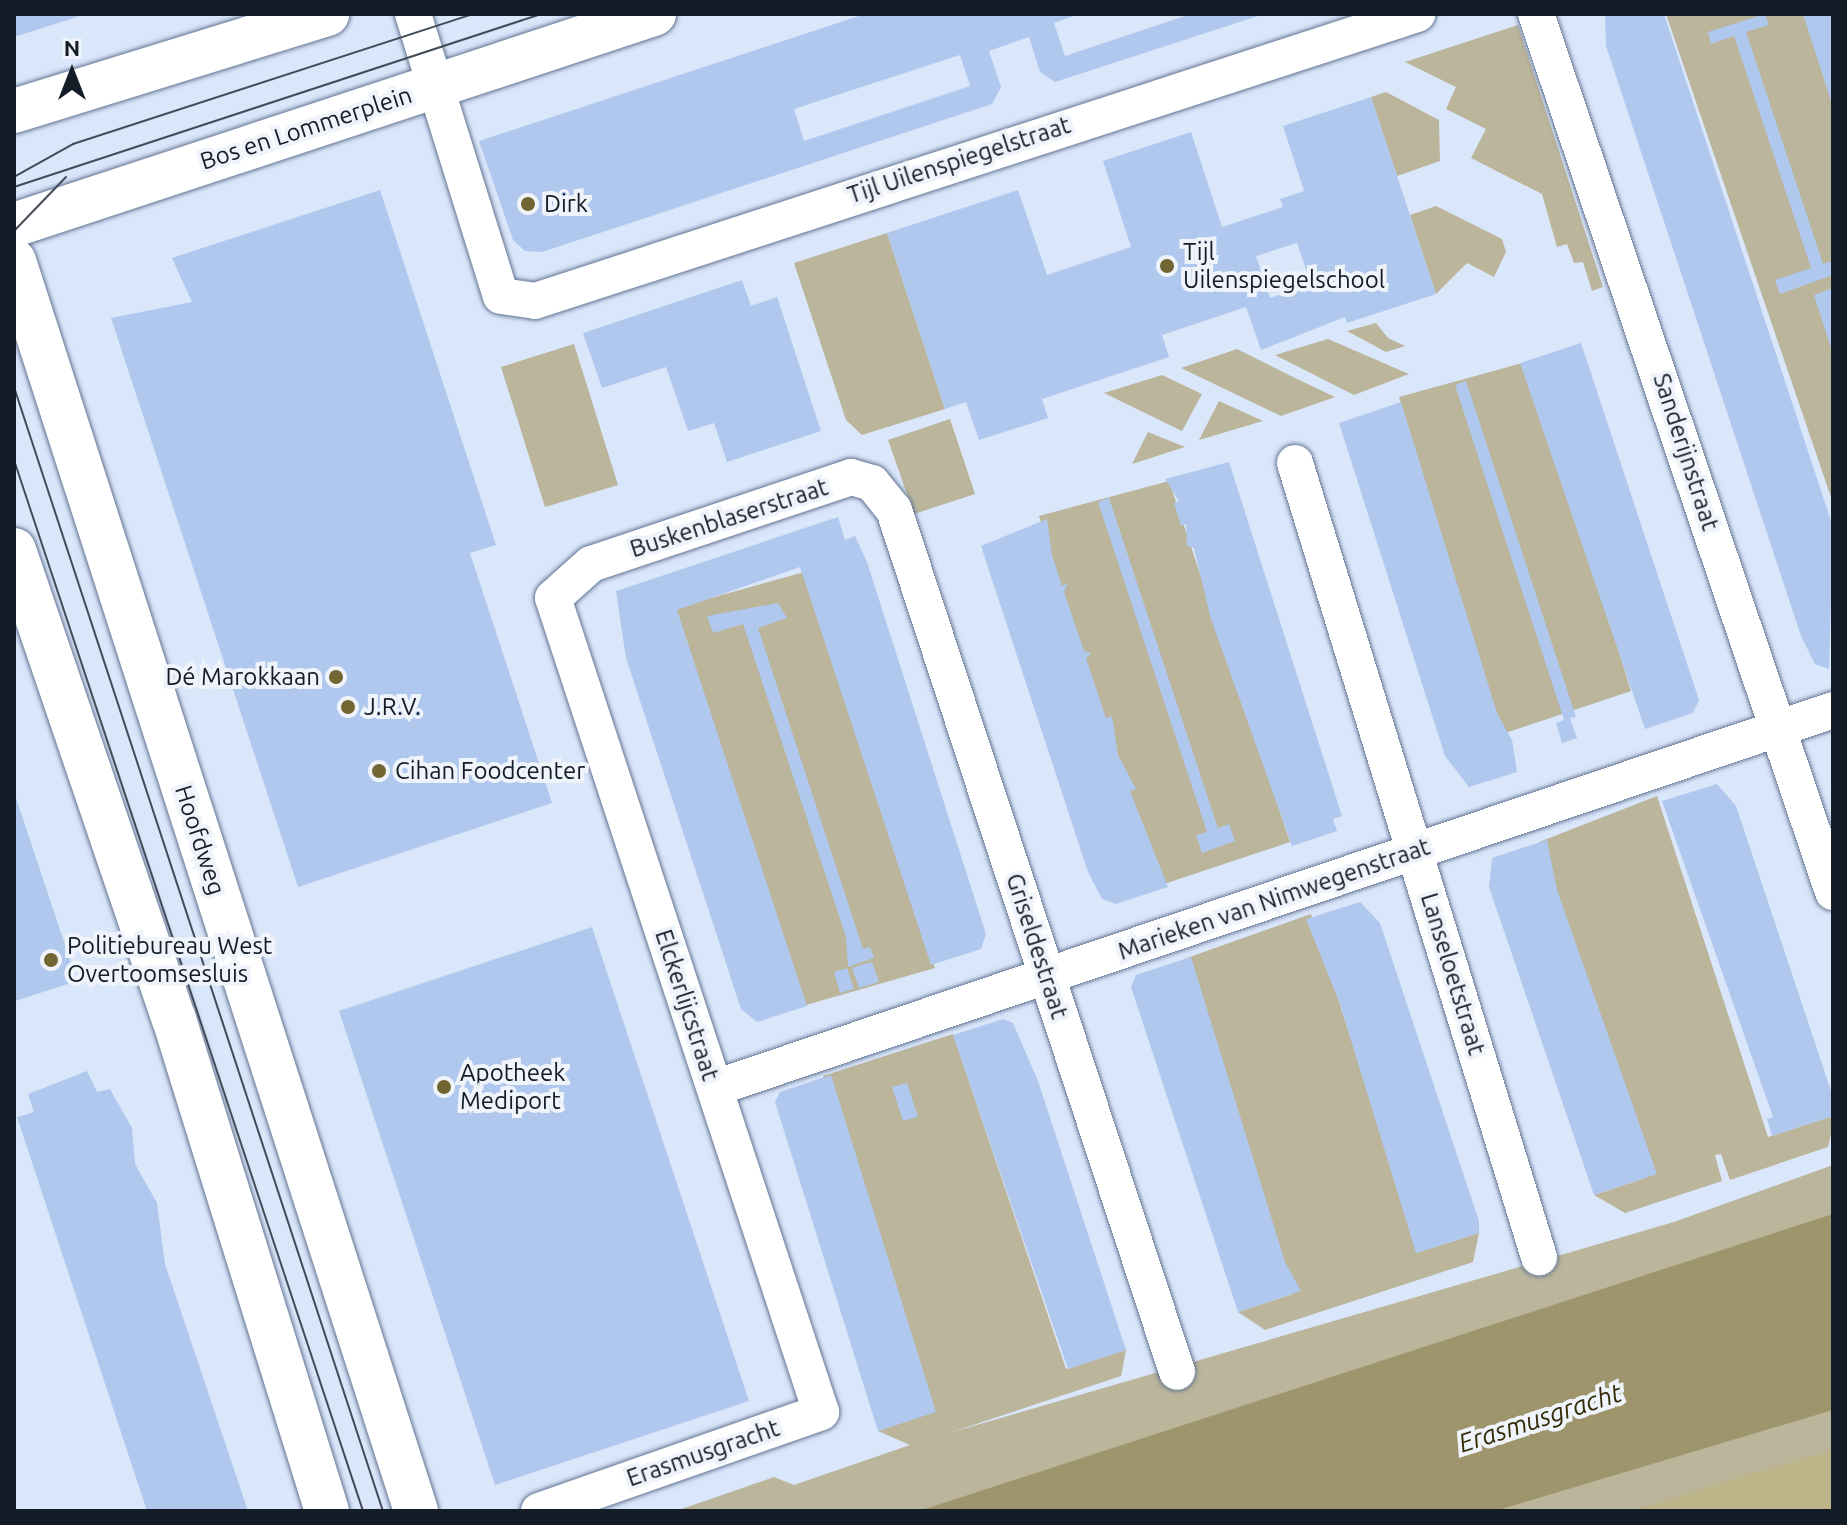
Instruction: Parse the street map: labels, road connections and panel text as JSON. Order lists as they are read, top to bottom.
{
  "streets": {
    "street": [
      "Bos en Lommerplein",
      "Tijl Uilenspiegelstraat",
      "Sanderijnstraat",
      "Buskenblaserstraat",
      "Hoofdweg",
      "Marieken van Nimwegenstraat",
      "Griseldestraat",
      "Lanseloetstraat",
      "Elckerlijcstraat",
      "Erasmusgracht"
    ]
  },
  "crossings": [
    ["Bos en Lommerplein", "Tijl Uilenspiegelstraat"],
    ["Sanderijnstraat", "Marieken van Nimwegenstraat"],
    ["Buskenblaserstraat", "Griseldestraat"],
    ["Buskenblaserstraat", "Elckerlijcstraat"],
    ["Marieken van Nimwegenstraat", "Griseldestraat"],
    ["Marieken van Nimwegenstraat", "Lanseloetstraat"],
    ["Marieken van Nimwegenstraat", "Elckerlijcstraat"],
    ["Elckerlijcstraat", "Erasmusgracht"]
  ],
  "water": ["Erasmusgracht"],
  "places": [
    "Dirk",
    "Tijl Uilenspiegelschool",
    "Dé Marokkaan",
    "J.R.V.",
    "Cihan Foodcenter",
    "Politiebureau West Overtoomsesluis",
    "Apotheek Mediport"
  ],
  "north": "top"
}
